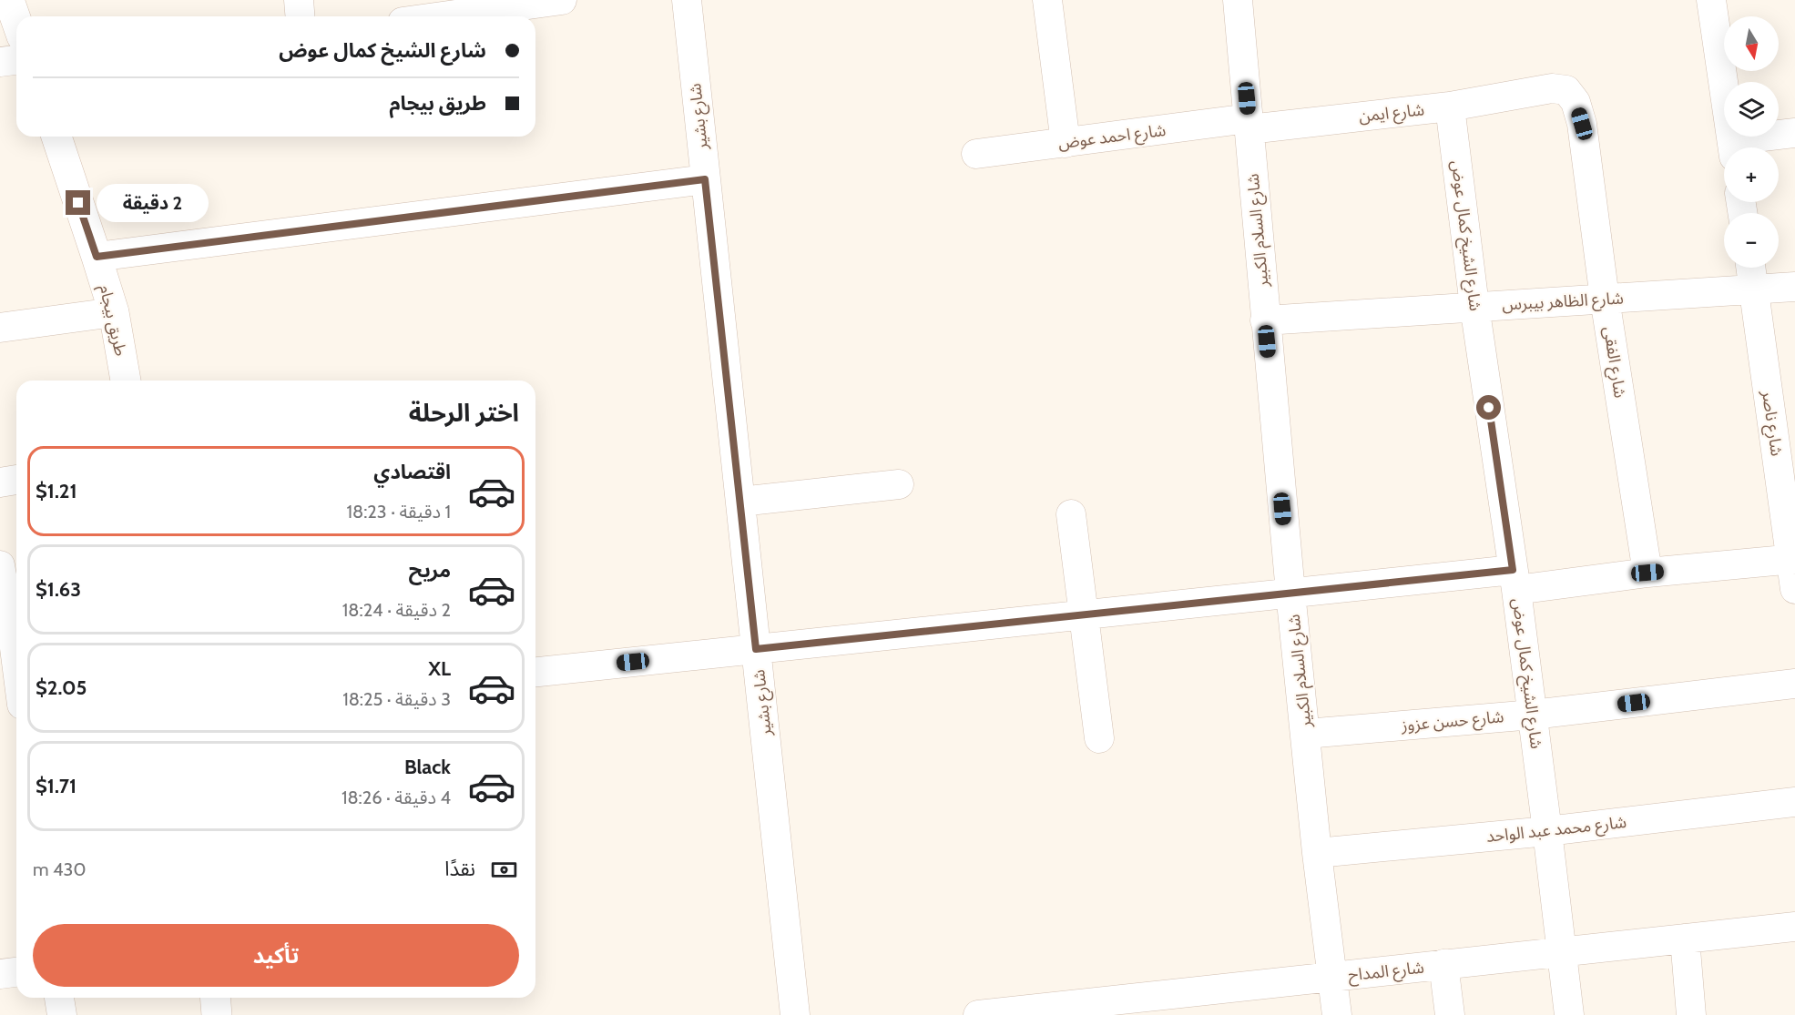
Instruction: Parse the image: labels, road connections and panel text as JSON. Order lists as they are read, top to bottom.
{
  "streets": {
    "main road": ["طريق بيجام"],
    "street": [
      "شارع ايمن",
      "شارع بشير",
      "شارع احمد عوض",
      "شارع السلام الكبير",
      "شارع الشيخ كمال عوض",
      "شارع الظاهر بيبرس",
      "شارع الفقى",
      "شارع ناصر",
      "شارع حسن عزوز",
      "شارع محمد عبد الواحد",
      "شارع المداح"
    ]
  },
  "crossings": [
    ["شارع ايمن", "شارع احمد عوض"],
    ["شارع ايمن", "شارع السلام الكبير"],
    ["شارع ايمن", "شارع الشيخ كمال عوض"],
    ["شارع ايمن", "شارع الفقى"],
    ["شارع احمد عوض", "شارع السلام الكبير"],
    ["شارع السلام الكبير", "شارع الظاهر بيبرس"],
    ["شارع السلام الكبير", "شارع حسن عزوز"],
    ["شارع السلام الكبير", "شارع محمد عبد الواحد"],
    ["شارع السلام الكبير", "شارع المداح"],
    ["شارع الشيخ كمال عوض", "شارع الظاهر بيبرس"],
    ["شارع الشيخ كمال عوض", "شارع حسن عزوز"],
    ["شارع الشيخ كمال عوض", "شارع محمد عبد الواحد"],
    ["شارع الشيخ كمال عوض", "شارع المداح"],
    ["شارع الظاهر بيبرس", "شارع الفقى"],
    ["شارع الظاهر بيبرس", "شارع ناصر"]
  ],
  "north": "bottom",
  "page": {
    "map_buttons": ["+", "−"],
    "banner": ["شارع الشيخ كمال عوض", "طريق بيجام"],
    "bubble": "2 دقيقة",
    "heading": "اختر الرحلة",
    "list": [
      {
        "name": "اقتصادي",
        "note": "1 دقيقة · 18:23",
        "value": "$1.21"
      },
      {
        "name": "مريح",
        "note": "2 دقيقة · 18:24",
        "value": "$1.63"
      },
      {
        "name": "XL",
        "note": "3 دقيقة · 18:25",
        "value": "$2.05"
      },
      {
        "name": "Black",
        "note": "4 دقيقة · 18:26",
        "value": "$1.71"
      }
    ],
    "pay": ["نقدًا", "430 m"],
    "buttons": "تأكيد"
  }
}
